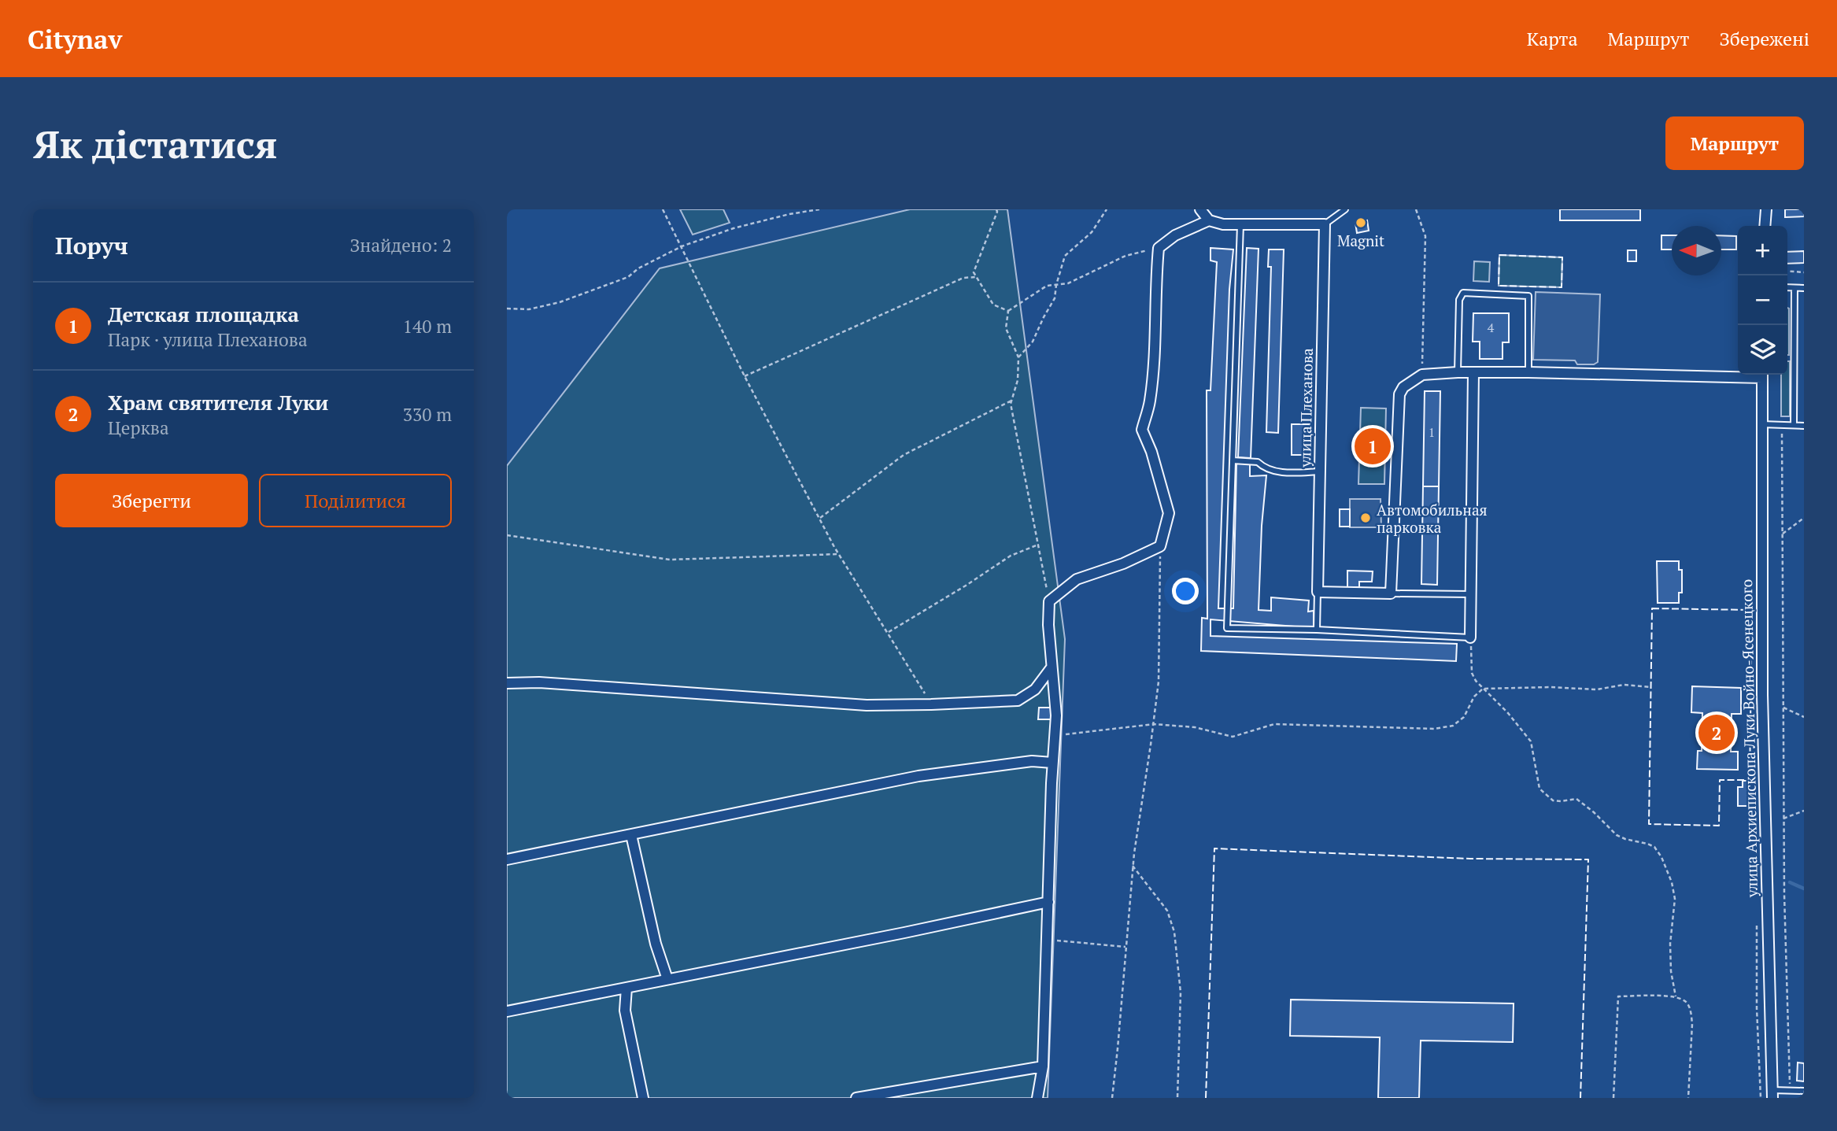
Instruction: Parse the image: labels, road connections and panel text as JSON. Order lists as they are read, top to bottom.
{
  "streets": {
    "street": ["улица Плеханова", "улица Архиепископа Луки Войно-Ясенецкого"]
  },
  "places": ["Magnit", "Автомобильная парковка"],
  "house_numbers": ["4", "1"],
  "north": "left",
  "page": {
    "header": "Citynav",
    "nav": ["Карта", "Маршрут", "Збережені"],
    "buttons": [
      "Маршрут",
      ["Зберегти", "Поділитися"]
    ],
    "title": "Як дістатися",
    "heading": ["Поруч", "Знайдено: 2"],
    "map_buttons": ["+", "−"],
    "list": [
      {
        "mark": "1",
        "name": "Детская площадка",
        "note": "Парк · улица Плеханова",
        "value": "140 m"
      },
      {
        "mark": "2",
        "name": "Храм святителя Луки",
        "note": "Церква",
        "value": "330 m"
      }
    ],
    "pins": ["1", "2"]
  }
}
